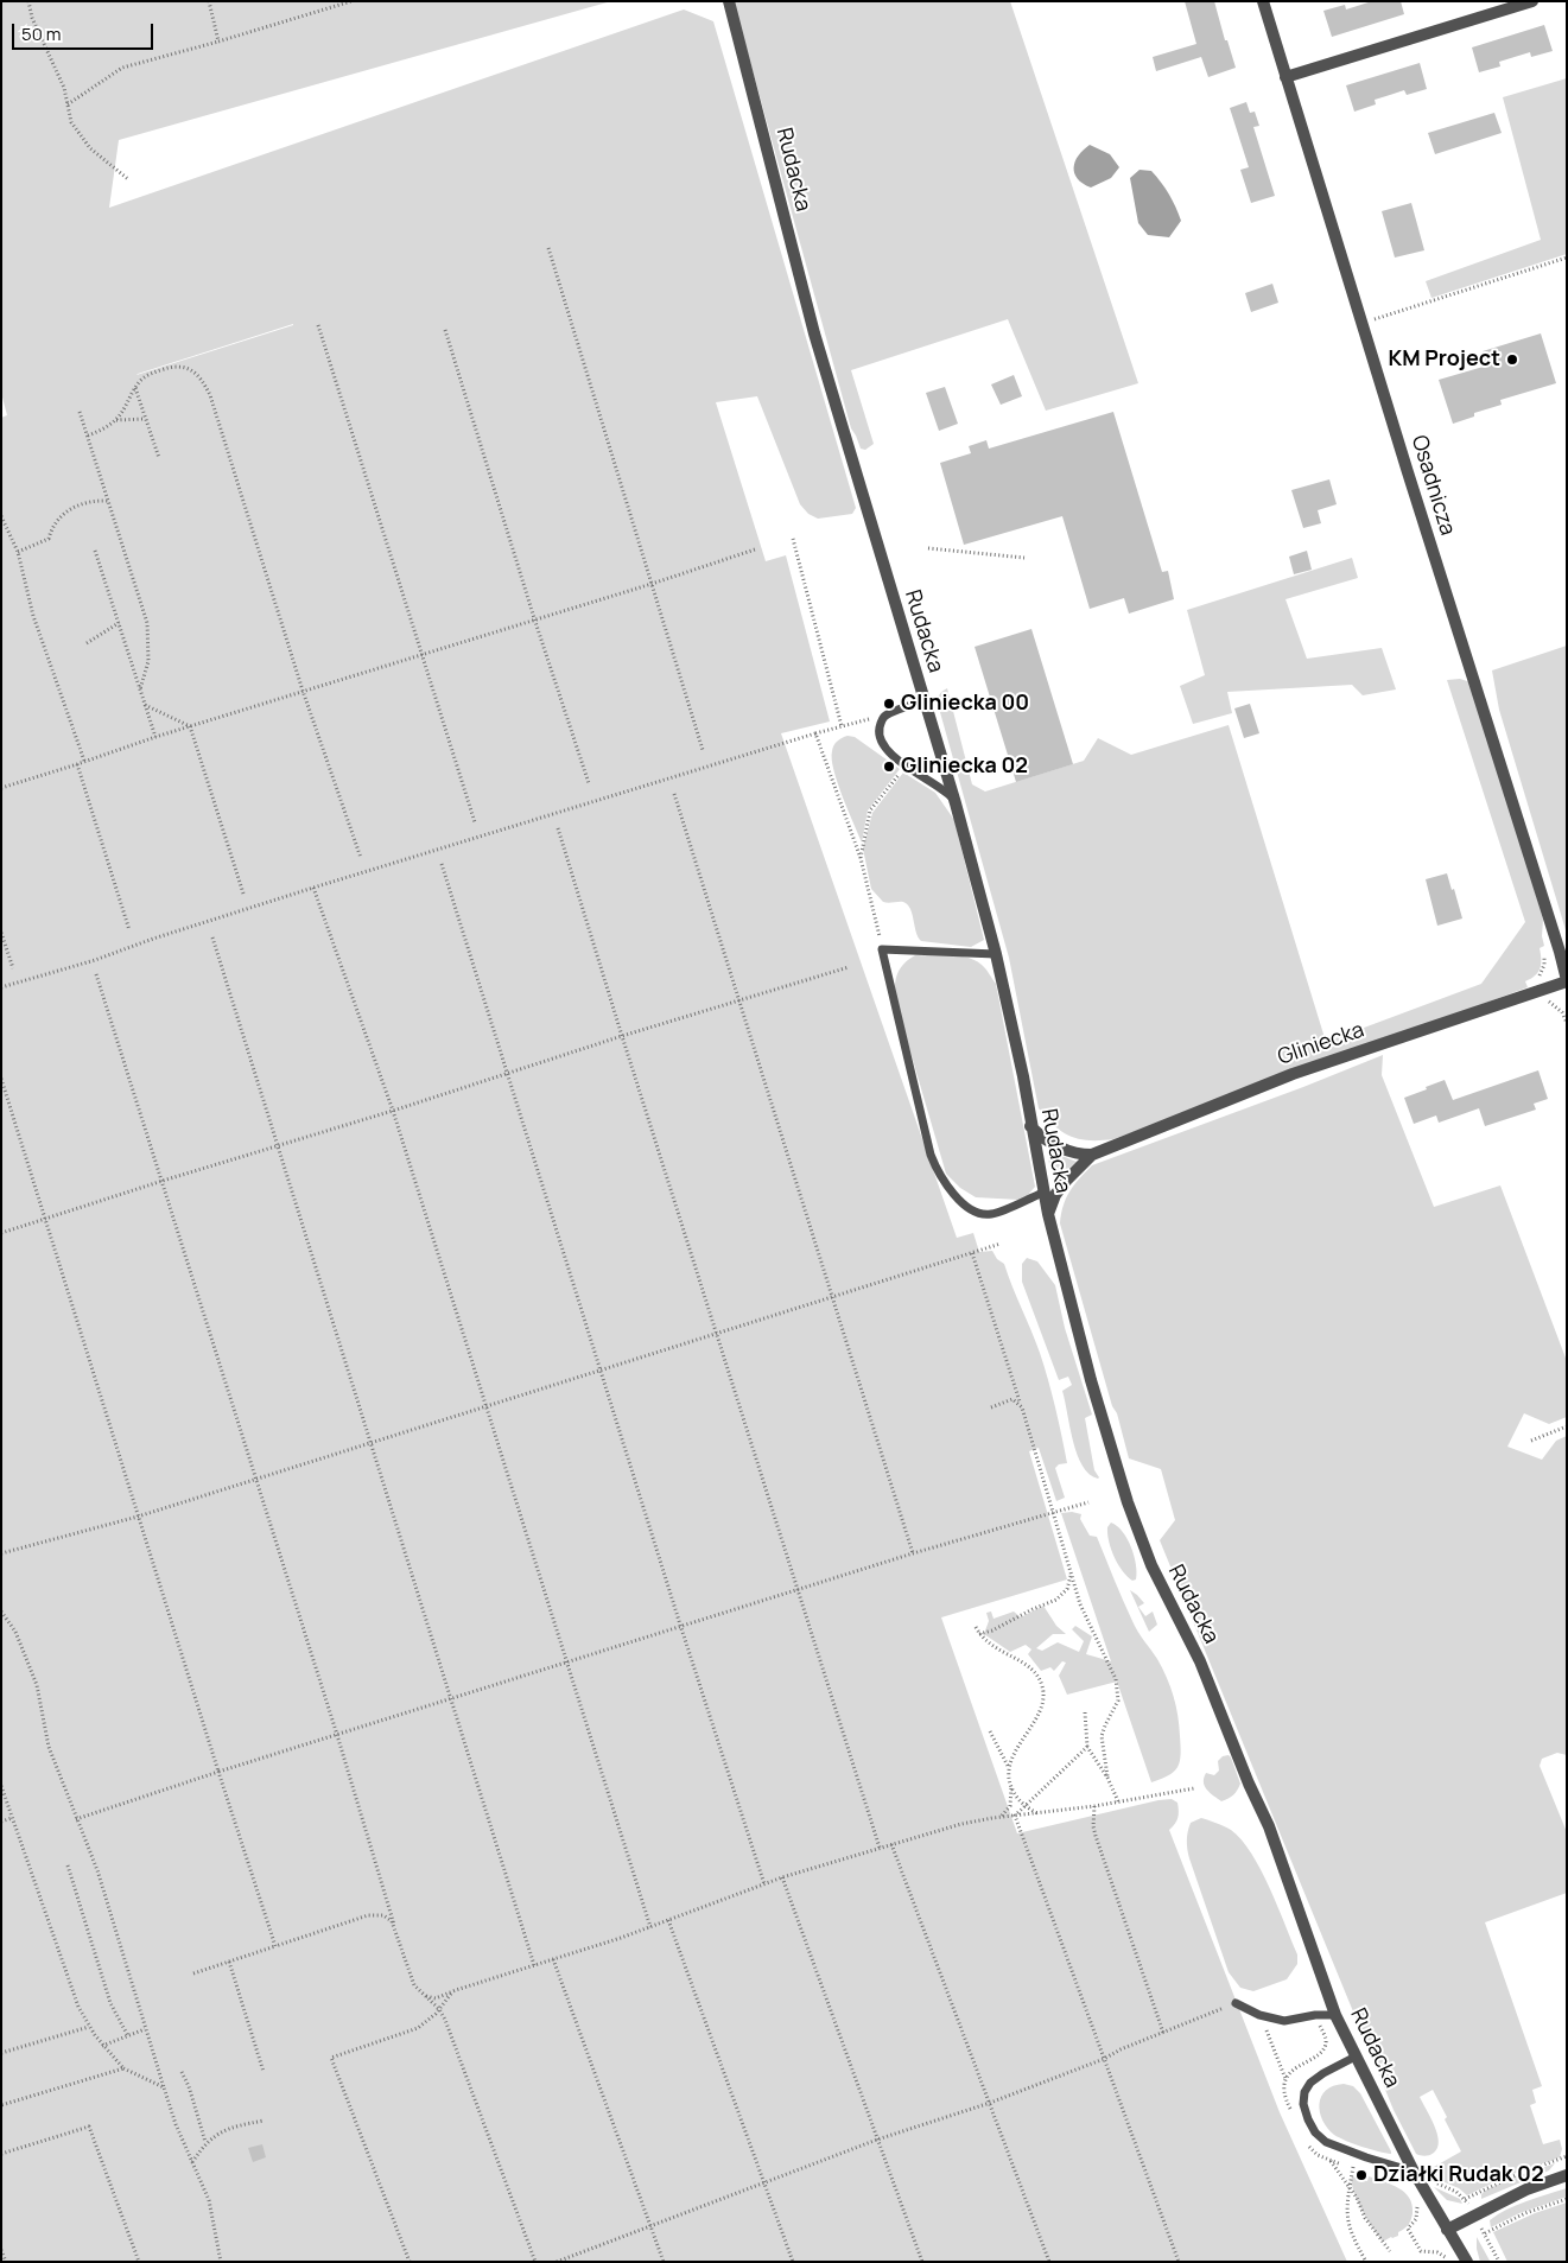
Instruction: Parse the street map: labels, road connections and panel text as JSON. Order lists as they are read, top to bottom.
{
  "streets": {
    "street": ["Rudacka", "Osadnicza", "Gliniecka"]
  },
  "crossings": [
    ["Rudacka", "Gliniecka"],
    ["Osadnicza", "Gliniecka"]
  ],
  "places": [
    "KM Project",
    "Gliniecka 00",
    "Gliniecka 02",
    "Działki Rudak 02"
  ],
  "scale_bar": "50 m"
}
